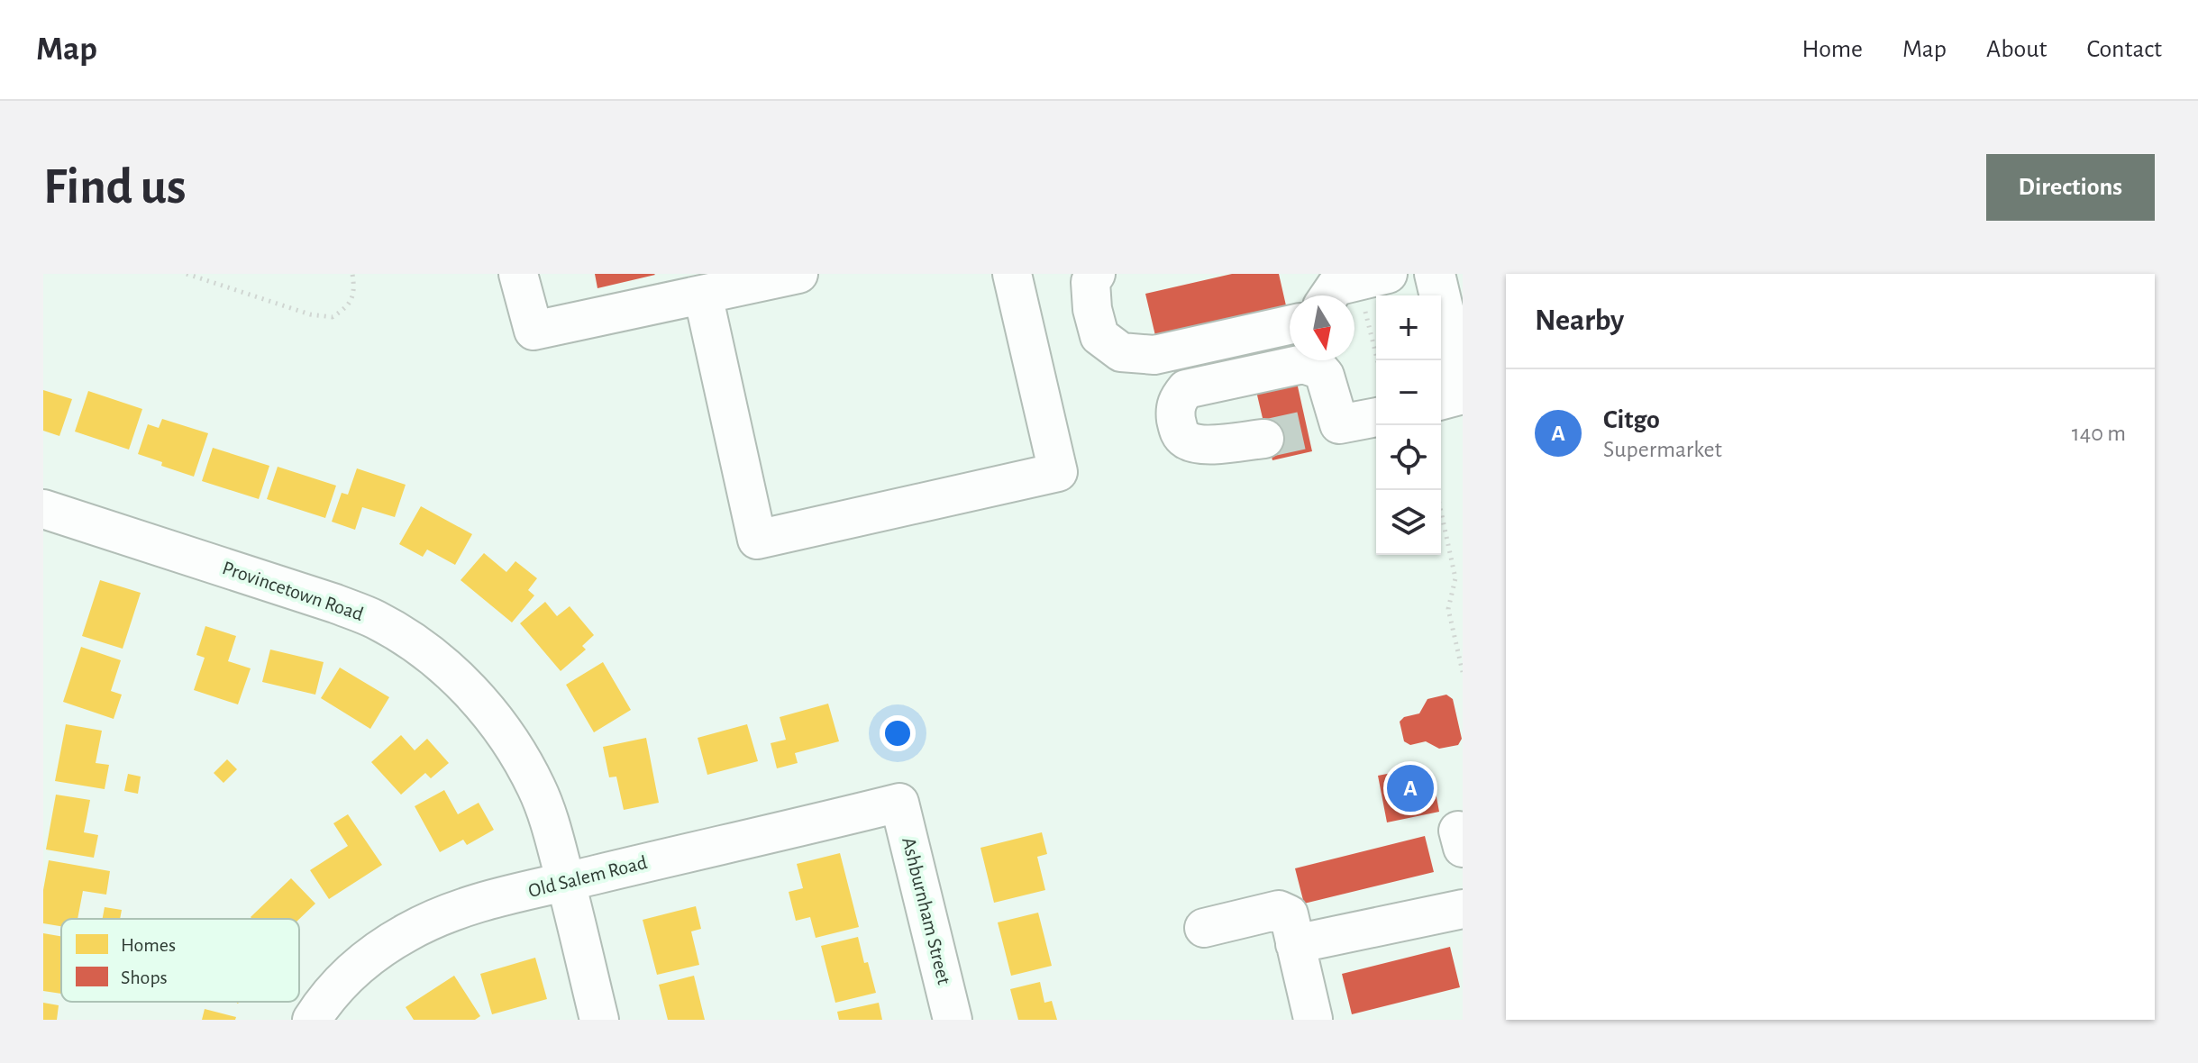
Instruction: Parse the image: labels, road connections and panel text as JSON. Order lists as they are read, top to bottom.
{
  "streets": {
    "street": ["Provincetown Road", "Old Salem Road", "Ashburnham Street"]
  },
  "crossings": [
    ["Provincetown Road", "Old Salem Road"],
    ["Old Salem Road", "Ashburnham Street"]
  ],
  "legend": ["Homes", "Shops"],
  "north": "bottom",
  "page": {
    "header": "Map",
    "nav": [
      "Home",
      "Map",
      "About",
      "Contact"
    ],
    "buttons": "Directions",
    "title": "Find us",
    "heading": "Nearby",
    "map_buttons": ["+", "−"],
    "list": [
      {
        "mark": "A",
        "name": "Citgo",
        "note": "Supermarket",
        "value": "140 m"
      }
    ],
    "pins": "A"
  }
}
